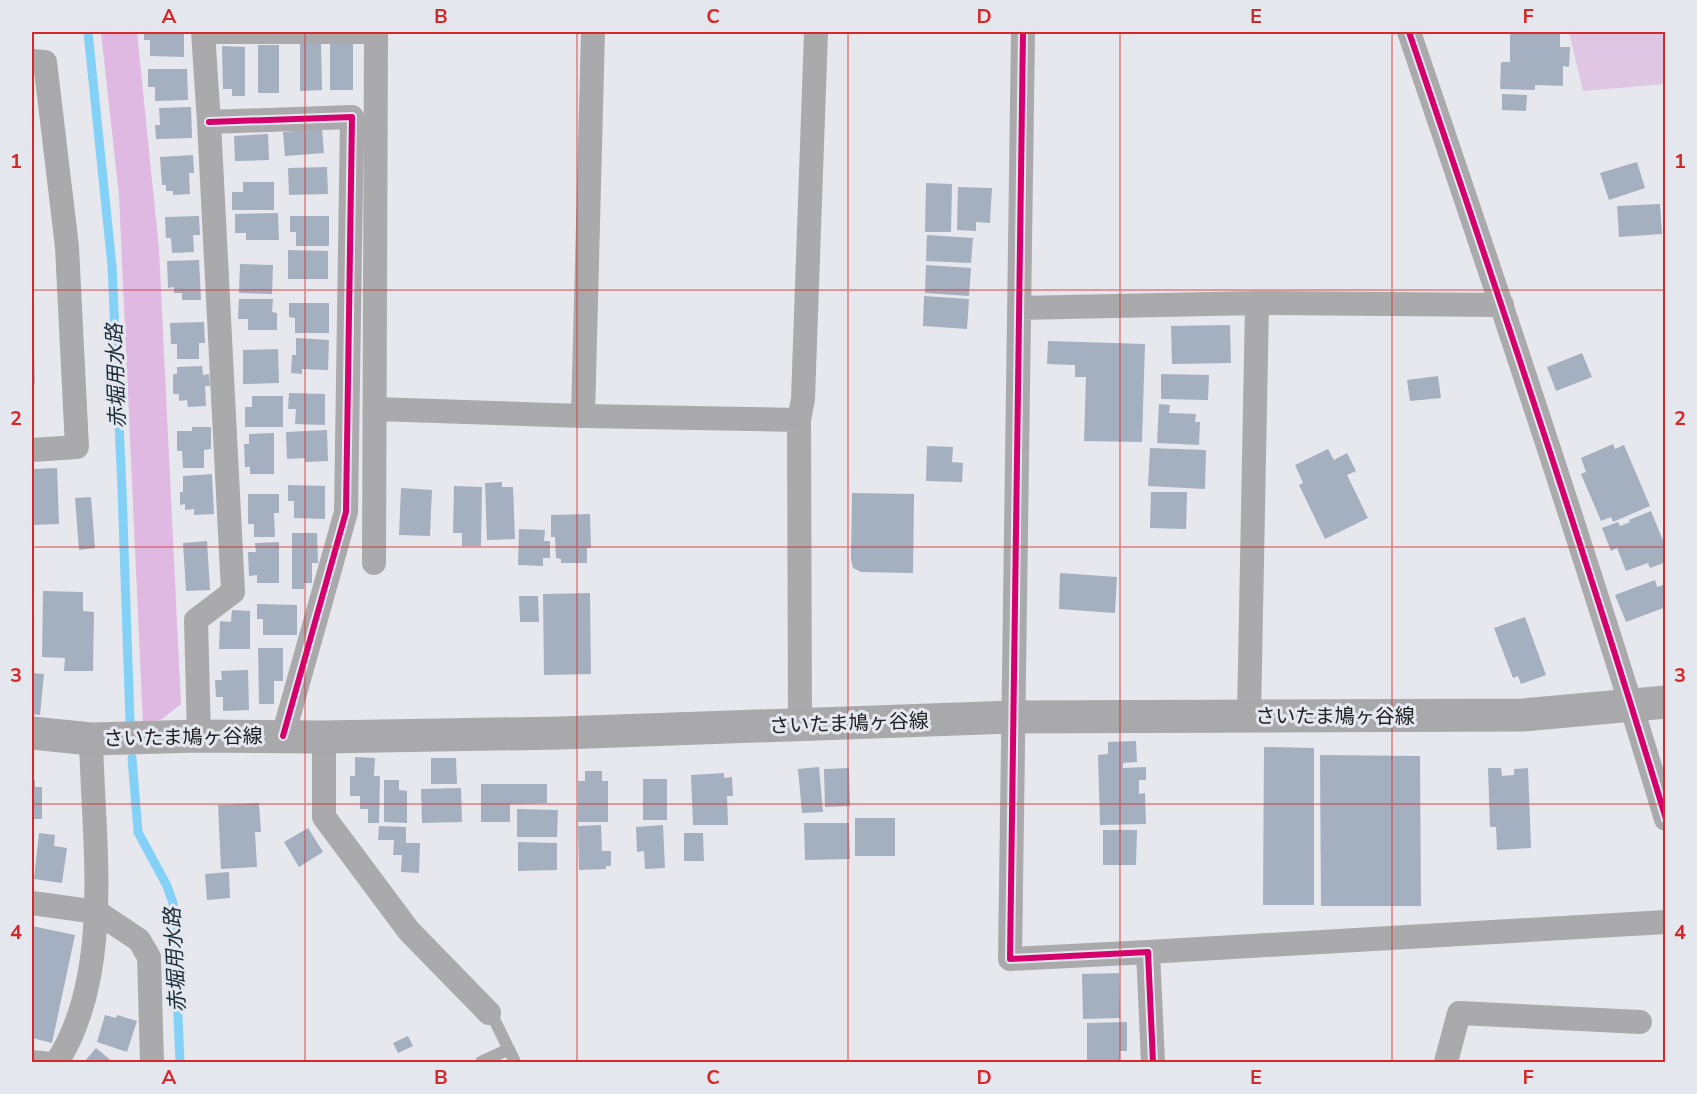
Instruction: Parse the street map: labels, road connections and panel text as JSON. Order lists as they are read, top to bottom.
{
  "streets": {
    "main road": ["さいたま鳩ヶ谷線"]
  },
  "water": ["赤堀用水路"],
  "grid": {
    "columns": [
      "A",
      "B",
      "C",
      "D",
      "E",
      "F"
    ],
    "rows": [
      "1",
      "2",
      "3",
      "4"
    ]
  }
}
